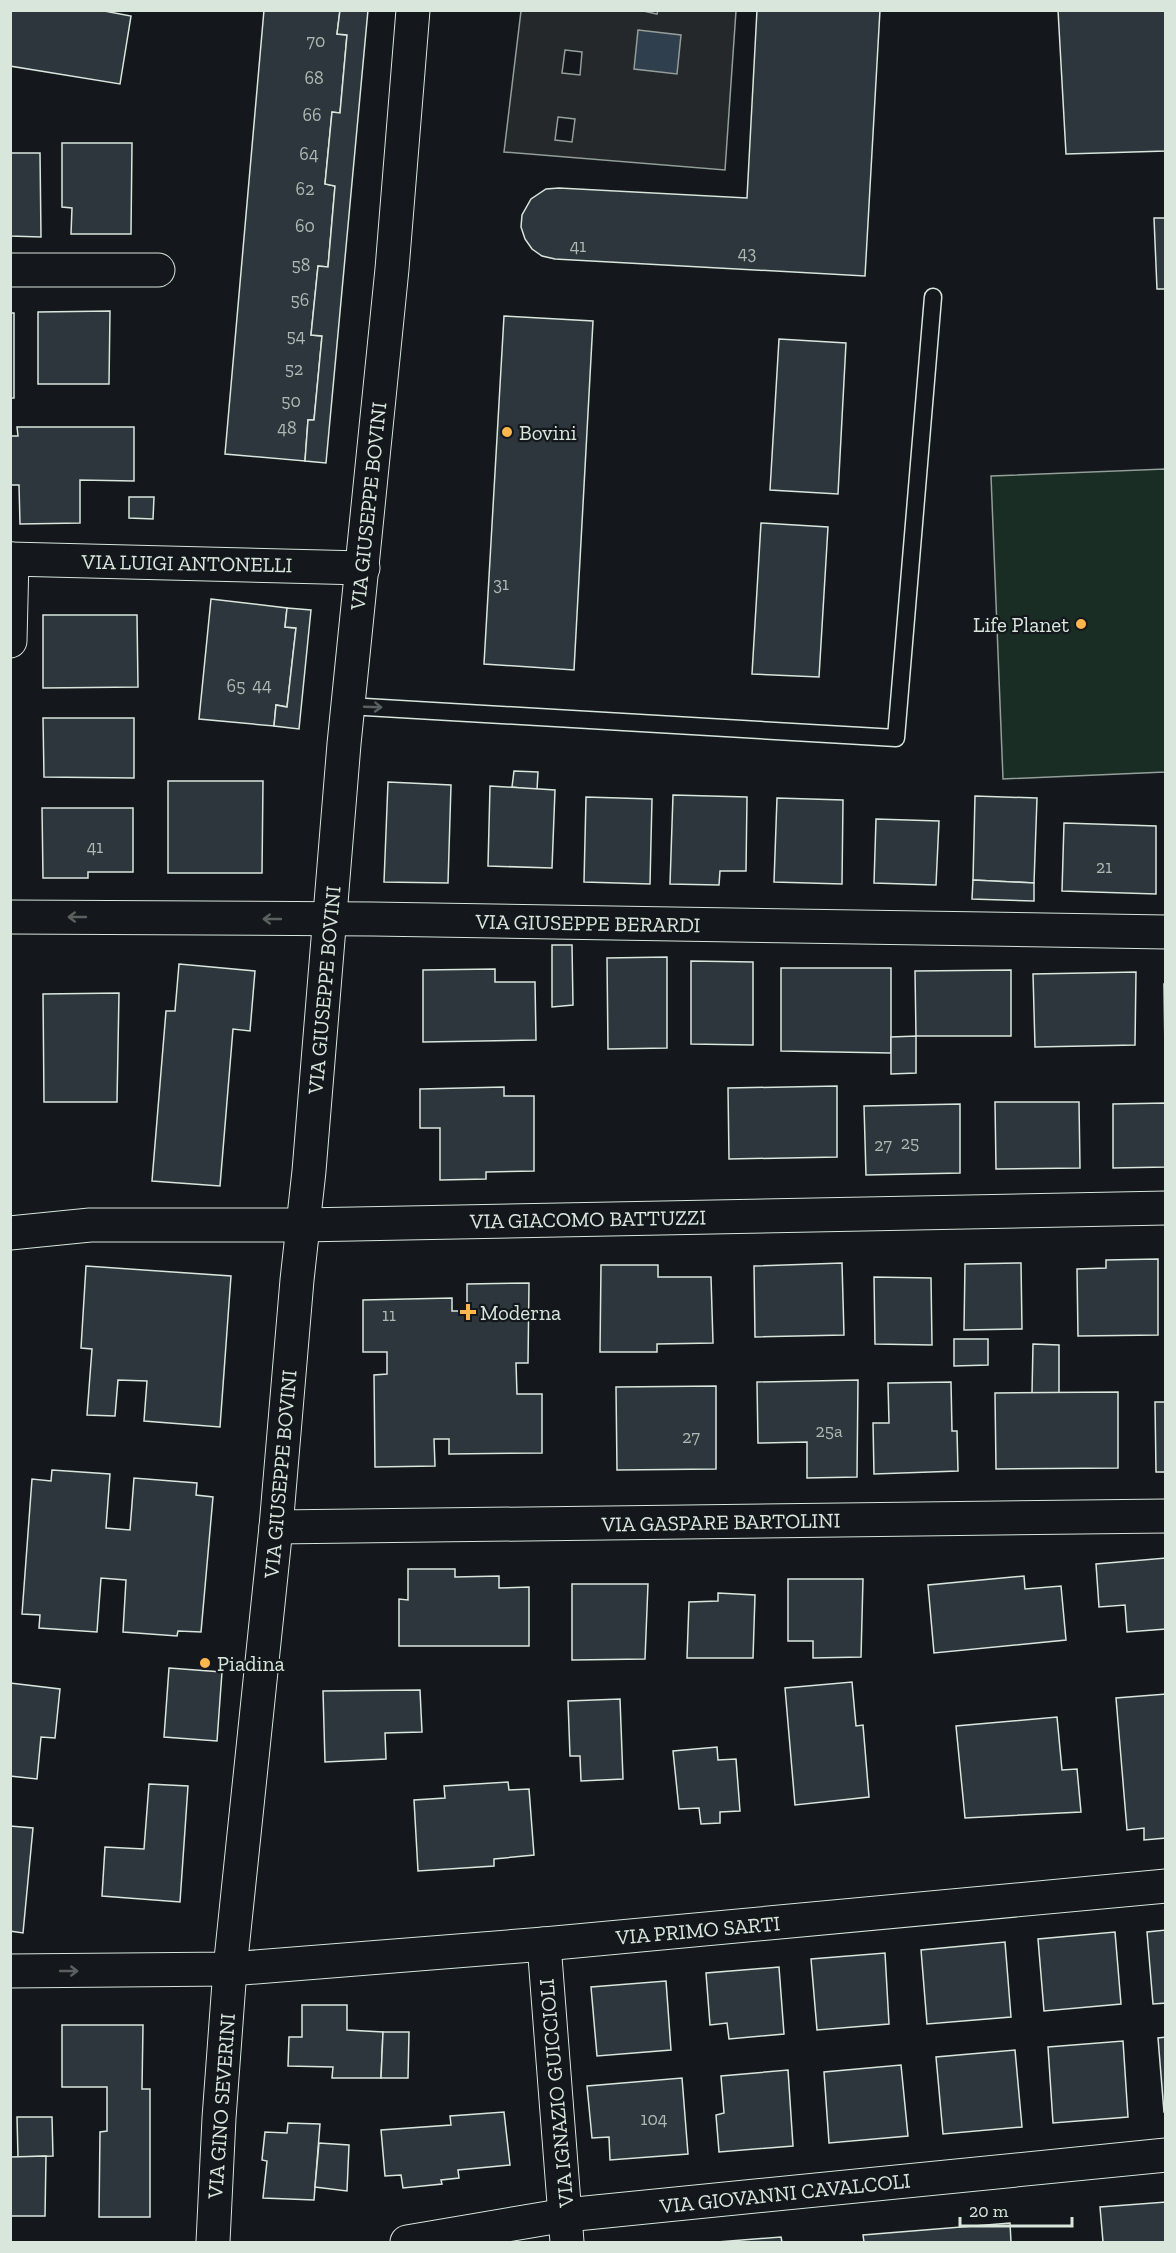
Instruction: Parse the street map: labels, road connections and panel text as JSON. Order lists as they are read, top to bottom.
{
  "streets": {
    "street": [
      "VIA GIUSEPPE BOVINI",
      "VIA LUIGI ANTONELLI",
      "VIA GIUSEPPE BERARDI",
      "VIA GIACOMO BATTUZZI",
      "VIA GASPARE BARTOLINI",
      "VIA PRIMO SARTI",
      "VIA IGNAZIO GUICCIOLI",
      "VIA GINO SEVERINI",
      "VIA GIOVANNI CAVALCOLI"
    ]
  },
  "crossings": [
    ["VIA GIUSEPPE BOVINI", "VIA LUIGI ANTONELLI"],
    ["VIA GIUSEPPE BOVINI", "VIA GIUSEPPE BERARDI"],
    ["VIA GIUSEPPE BOVINI", "VIA GIACOMO BATTUZZI"],
    ["VIA GIUSEPPE BOVINI", "VIA GASPARE BARTOLINI"],
    ["VIA GIUSEPPE BOVINI", "VIA PRIMO SARTI"],
    ["VIA GIUSEPPE BOVINI", "VIA GINO SEVERINI"],
    ["VIA PRIMO SARTI", "VIA IGNAZIO GUICCIOLI"],
    ["VIA PRIMO SARTI", "VIA GINO SEVERINI"],
    ["VIA IGNAZIO GUICCIOLI", "VIA GIOVANNI CAVALCOLI"]
  ],
  "places": {
    "other": ["Bovini", "Life Planet", "Piadina"],
    "health": ["Moderna"]
  },
  "house_numbers": [
    "70",
    "68",
    "66",
    "64",
    "62",
    "60",
    "41",
    "43",
    "58",
    "56",
    "54",
    "52",
    "50",
    "48",
    "31",
    "44",
    "65",
    "41",
    "21",
    "25",
    "27",
    "11",
    "25a",
    "27",
    "104"
  ],
  "scale_bar": "20 m"
}
